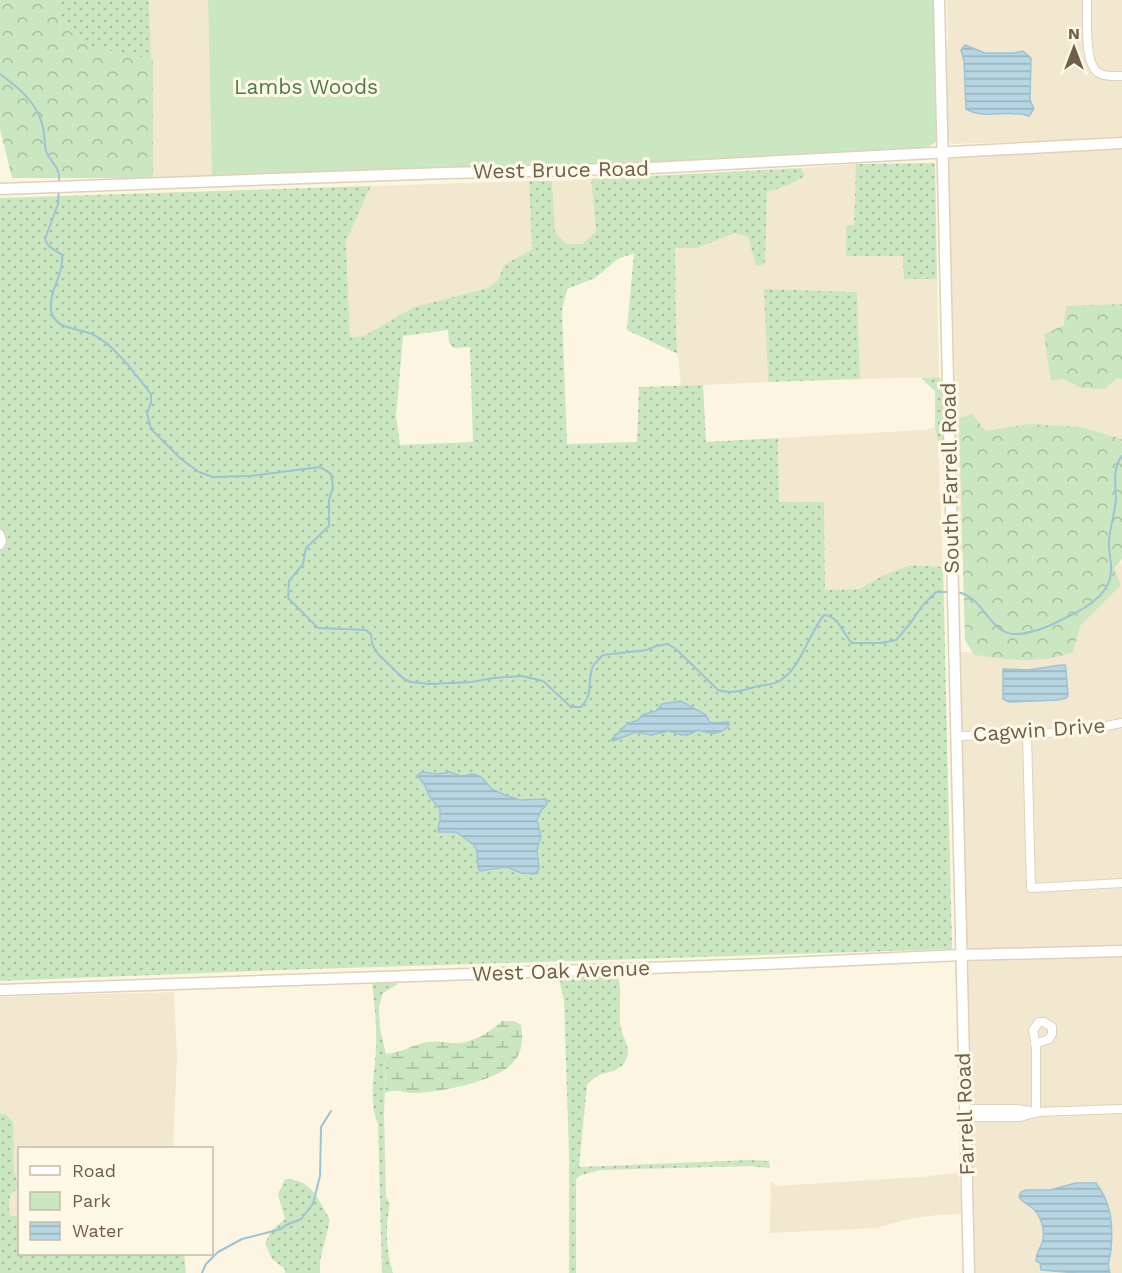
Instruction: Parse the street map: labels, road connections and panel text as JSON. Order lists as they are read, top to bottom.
{
  "streets": {
    "street": [
      "West Bruce Road",
      "South Farrell Road",
      "Cagwin Drive",
      "West Oak Avenue",
      "Farrell Road"
    ]
  },
  "crossings": [
    ["West Bruce Road", "South Farrell Road"],
    ["South Farrell Road", "Cagwin Drive"],
    ["South Farrell Road", "West Oak Avenue"],
    ["South Farrell Road", "Farrell Road"],
    ["West Oak Avenue", "Farrell Road"]
  ],
  "parks": ["Lambs Woods"],
  "legend": ["Road", "Park", "Water"],
  "north": "top"
}
